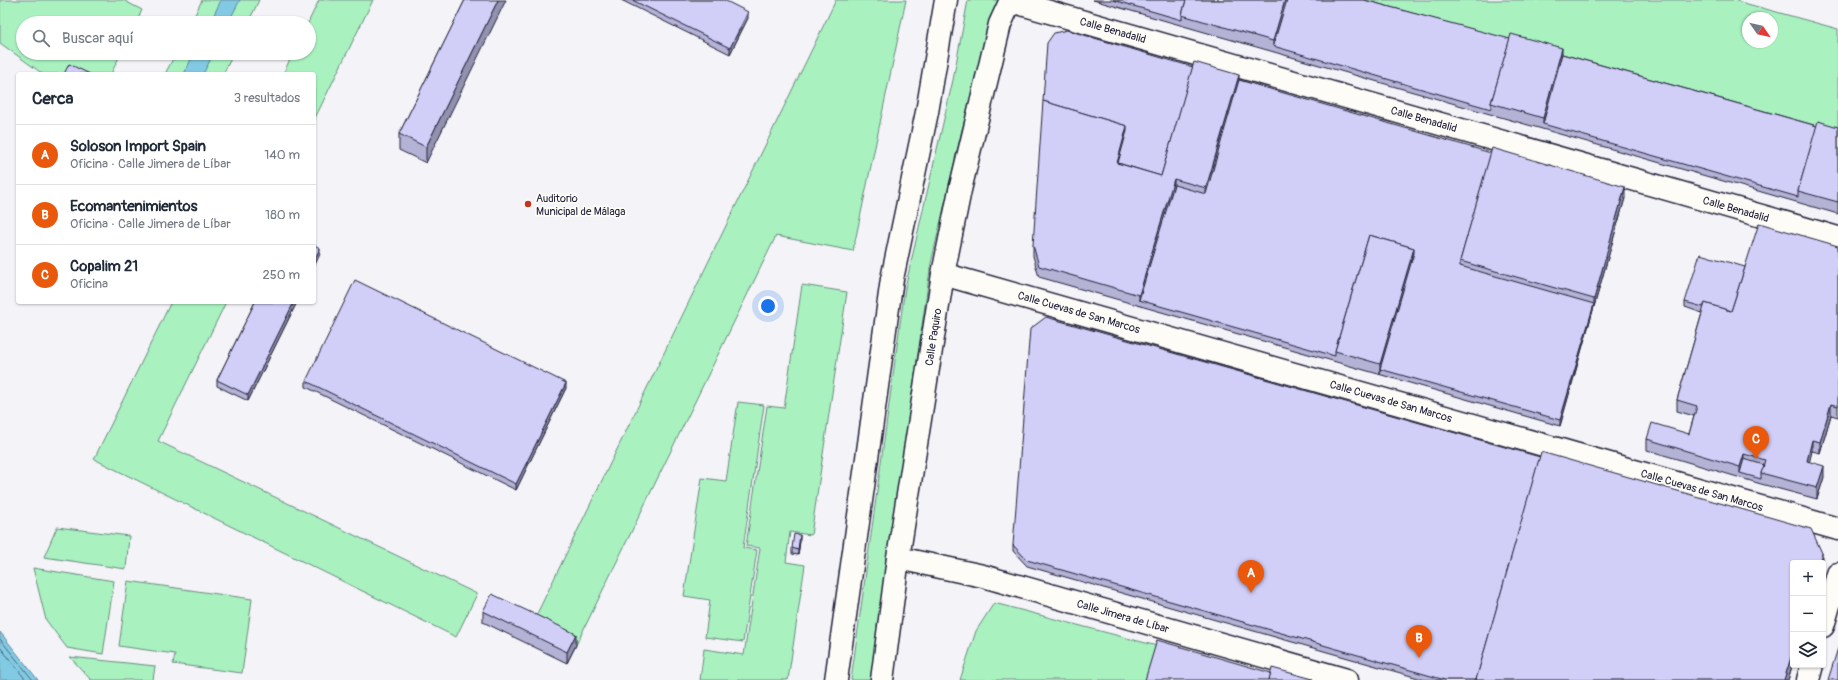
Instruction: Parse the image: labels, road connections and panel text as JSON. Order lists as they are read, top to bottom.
{
  "streets": {
    "street": [
      "Calle Benadalid",
      "Calle Cuevas de San Marcos",
      "Calle Paquiro",
      "Calle Jimera de Líbar"
    ]
  },
  "crossings": [
    ["Calle Benadalid", "Calle Paquiro"],
    ["Calle Cuevas de San Marcos", "Calle Paquiro"],
    ["Calle Paquiro", "Calle Jimera de Líbar"]
  ],
  "places": ["Auditorio Municipal de Málaga"],
  "north": "bottom right",
  "page": {
    "search": "Buscar aquí",
    "heading": ["Cerca", "3 resultados"],
    "list": [
      {
        "mark": "A",
        "name": "Soloson Import Spain",
        "note": "Oficina · Calle Jimera de Líbar",
        "value": "140 m"
      },
      {
        "mark": "B",
        "name": "Ecomantenimientos",
        "note": "Oficina · Calle Jimera de Líbar",
        "value": "180 m"
      },
      {
        "mark": "C",
        "name": "Copalim 21",
        "note": "Oficina",
        "value": "250 m"
      }
    ],
    "pins": ["C", "A", "B"],
    "map_buttons": ["+", "−"]
  }
}
